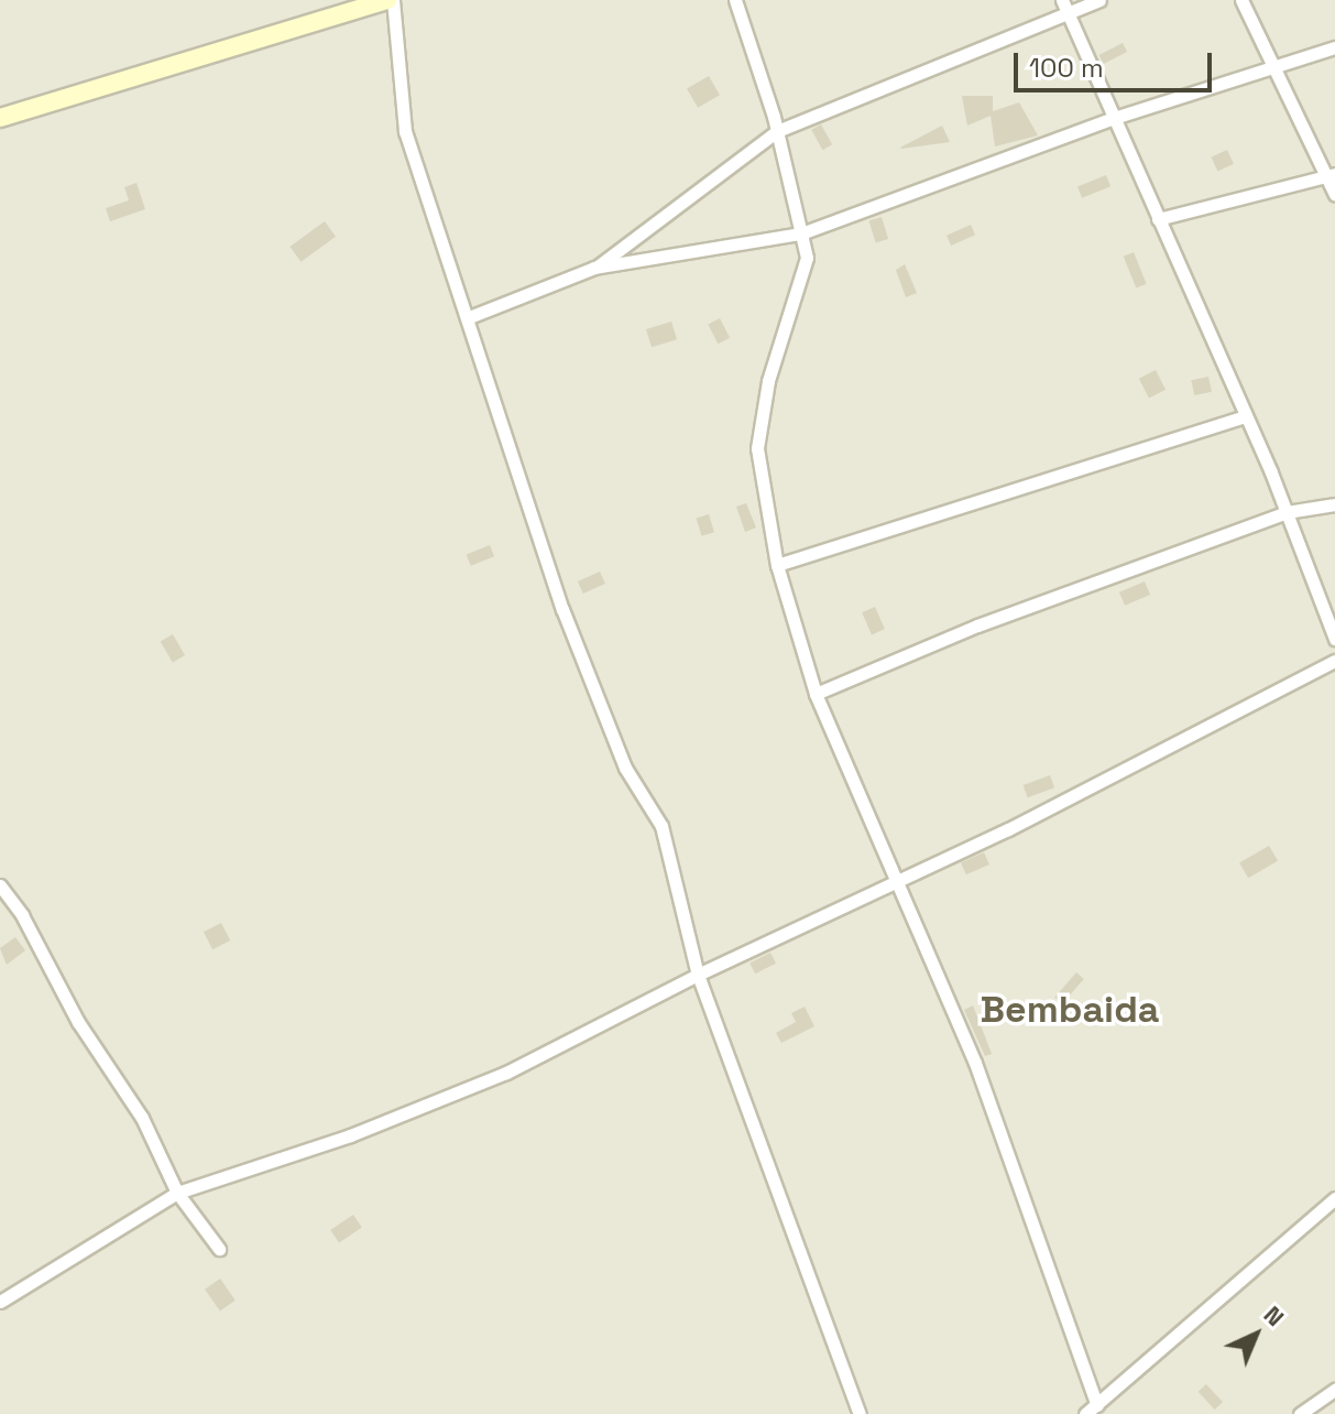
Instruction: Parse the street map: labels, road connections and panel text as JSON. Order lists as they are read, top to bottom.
{
  "districts": ["Bembaida"],
  "scale_bar": "100 m",
  "north": "top right"
}
